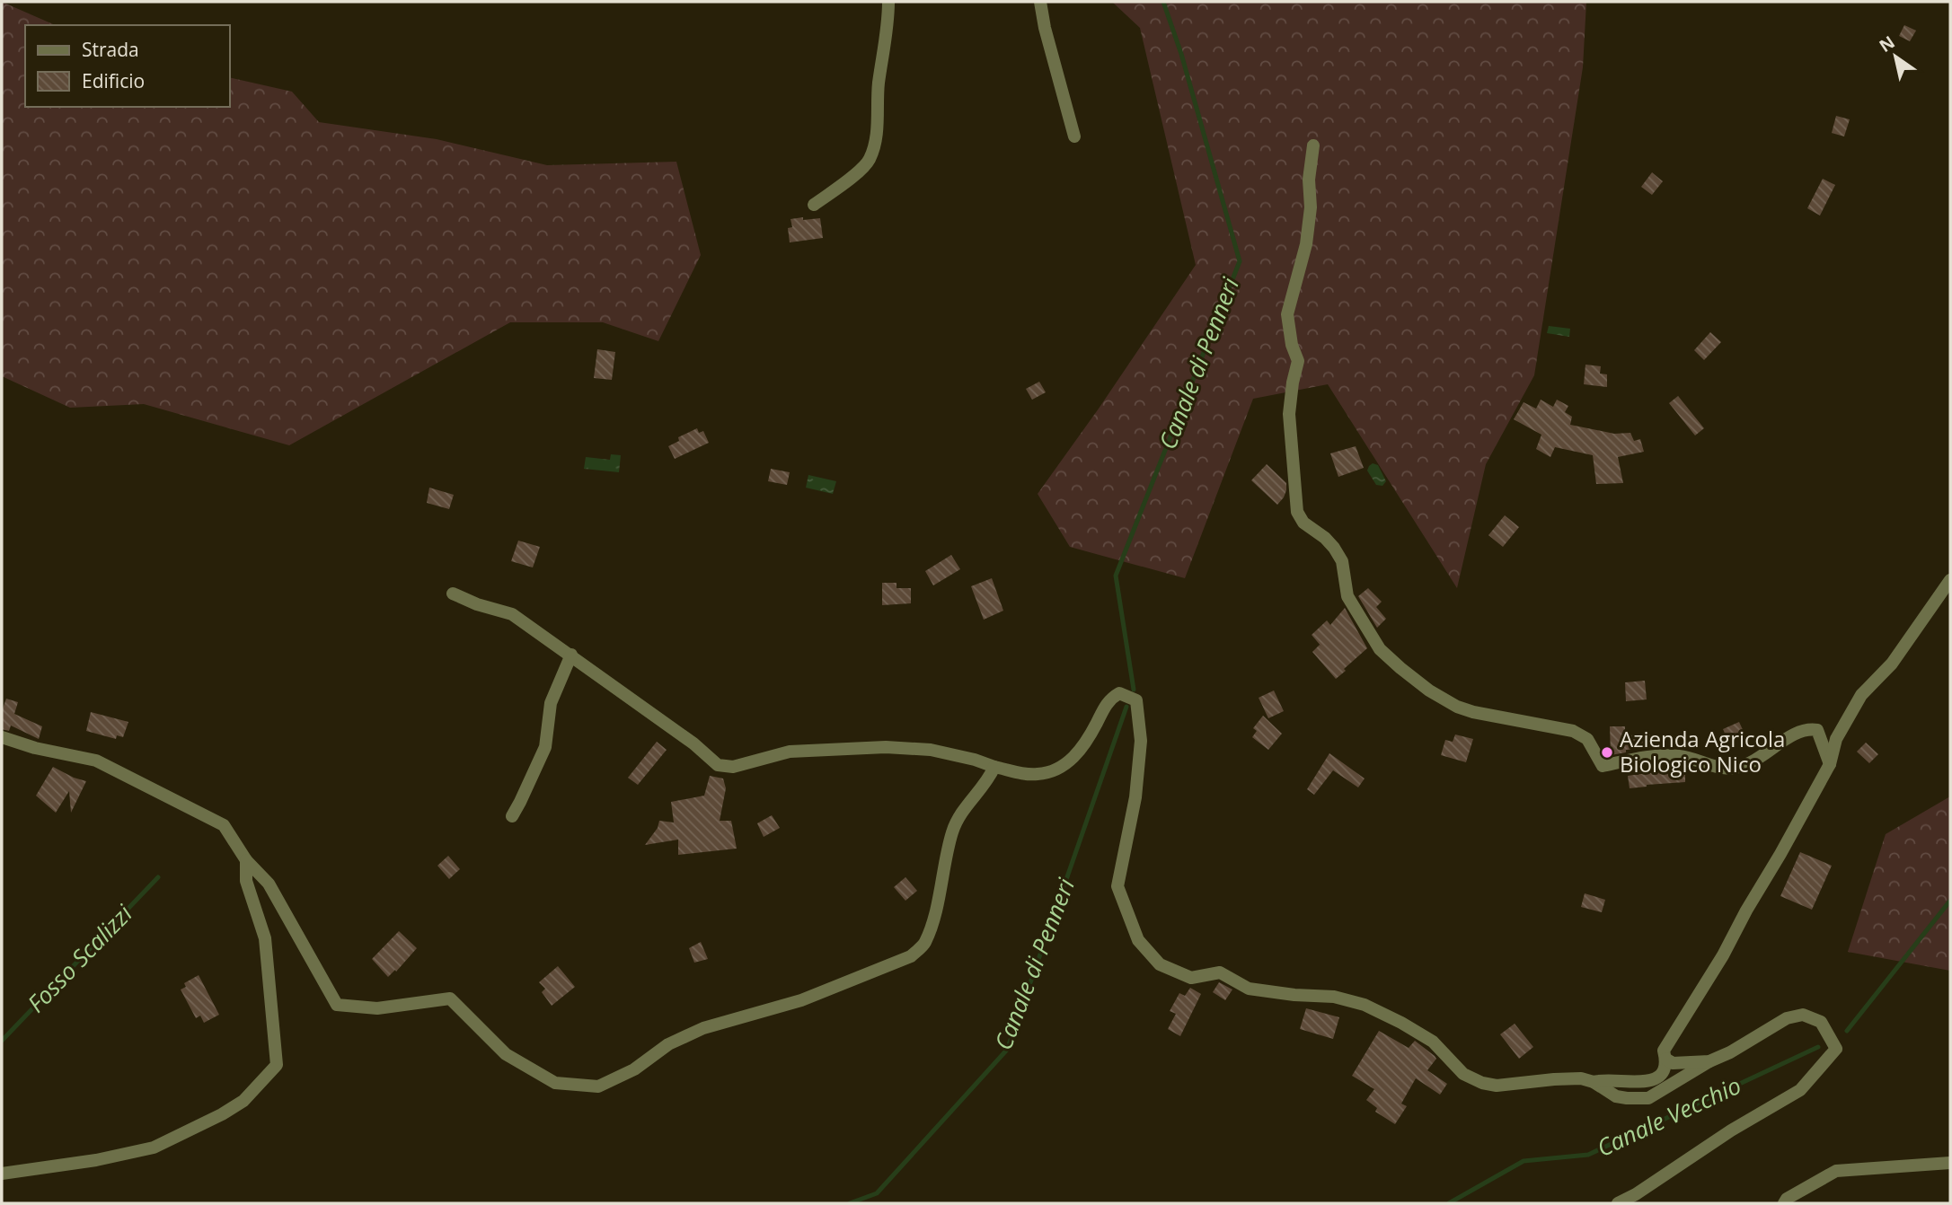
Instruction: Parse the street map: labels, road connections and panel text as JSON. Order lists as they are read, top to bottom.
{
  "water": ["Canale di Penneri", "Fosso Scalizzi", "Canale Vecchio"],
  "places": ["Azienda Agricola Biologico Nico"],
  "legend": ["Strada", "Edificio"],
  "north": "top left"
}
